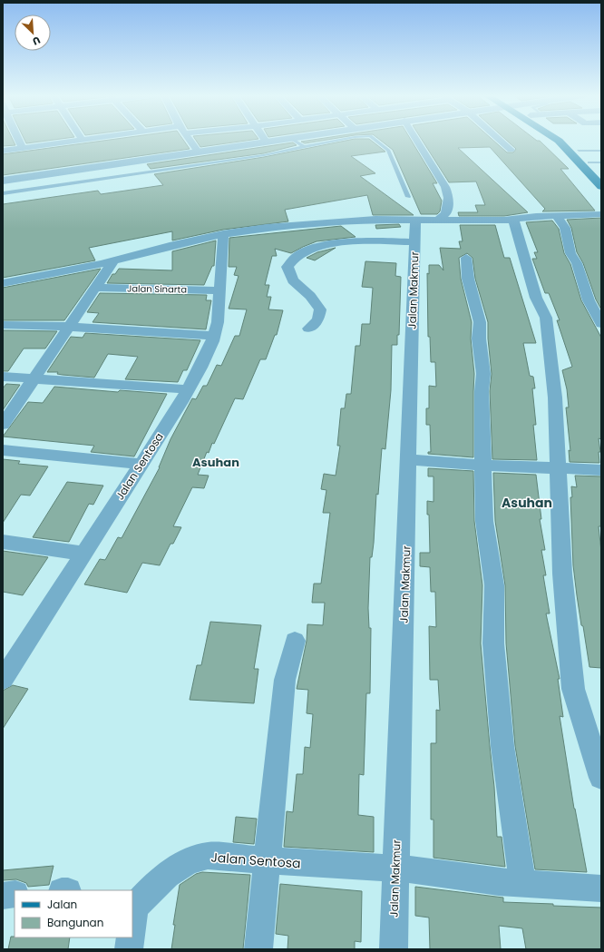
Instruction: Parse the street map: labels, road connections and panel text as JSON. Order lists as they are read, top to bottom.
{
  "streets": {
    "street": ["Jalan Sinarta", "Jalan Makmur", "Jalan Sentosa"]
  },
  "crossings": [
    ["Jalan Sinarta", "Jalan Sentosa"],
    ["Jalan Makmur", "Jalan Sentosa"]
  ],
  "districts": ["Asuhan", "Asuhan"],
  "legend": ["Jalan", "Bangunan"],
  "north": "bottom right"
}
